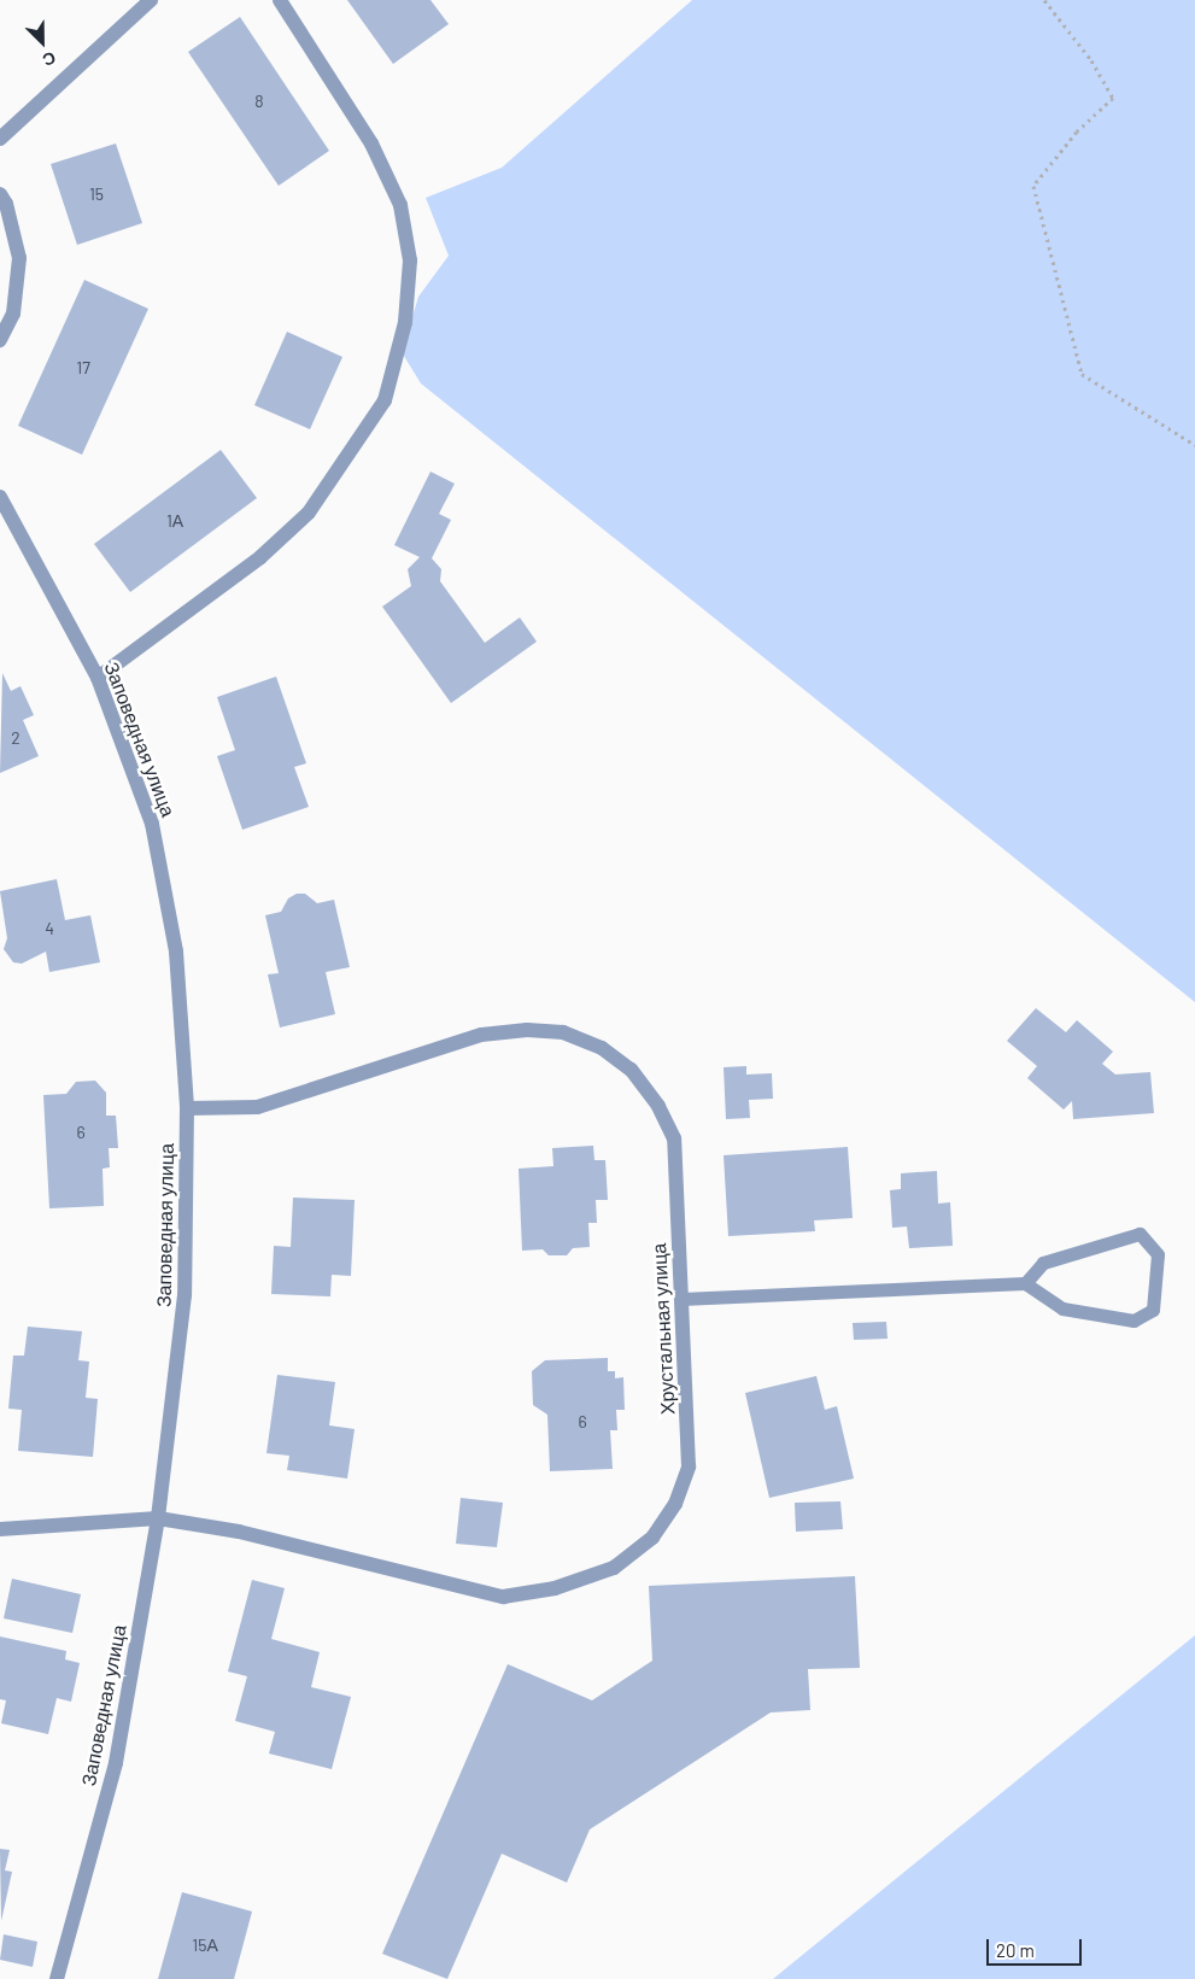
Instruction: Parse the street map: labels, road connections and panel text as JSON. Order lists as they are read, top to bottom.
{
  "streets": {
    "street": ["Заповедная улица", "Хрустальная улица"]
  },
  "crossings": [
    ["Заповедная улица", "Хрустальная улица"]
  ],
  "house_numbers": [
    "8",
    "15",
    "17",
    "1А",
    "2",
    "4",
    "6",
    "6",
    "15А"
  ],
  "scale_bar": "20 m",
  "north": "bottom right"
}
